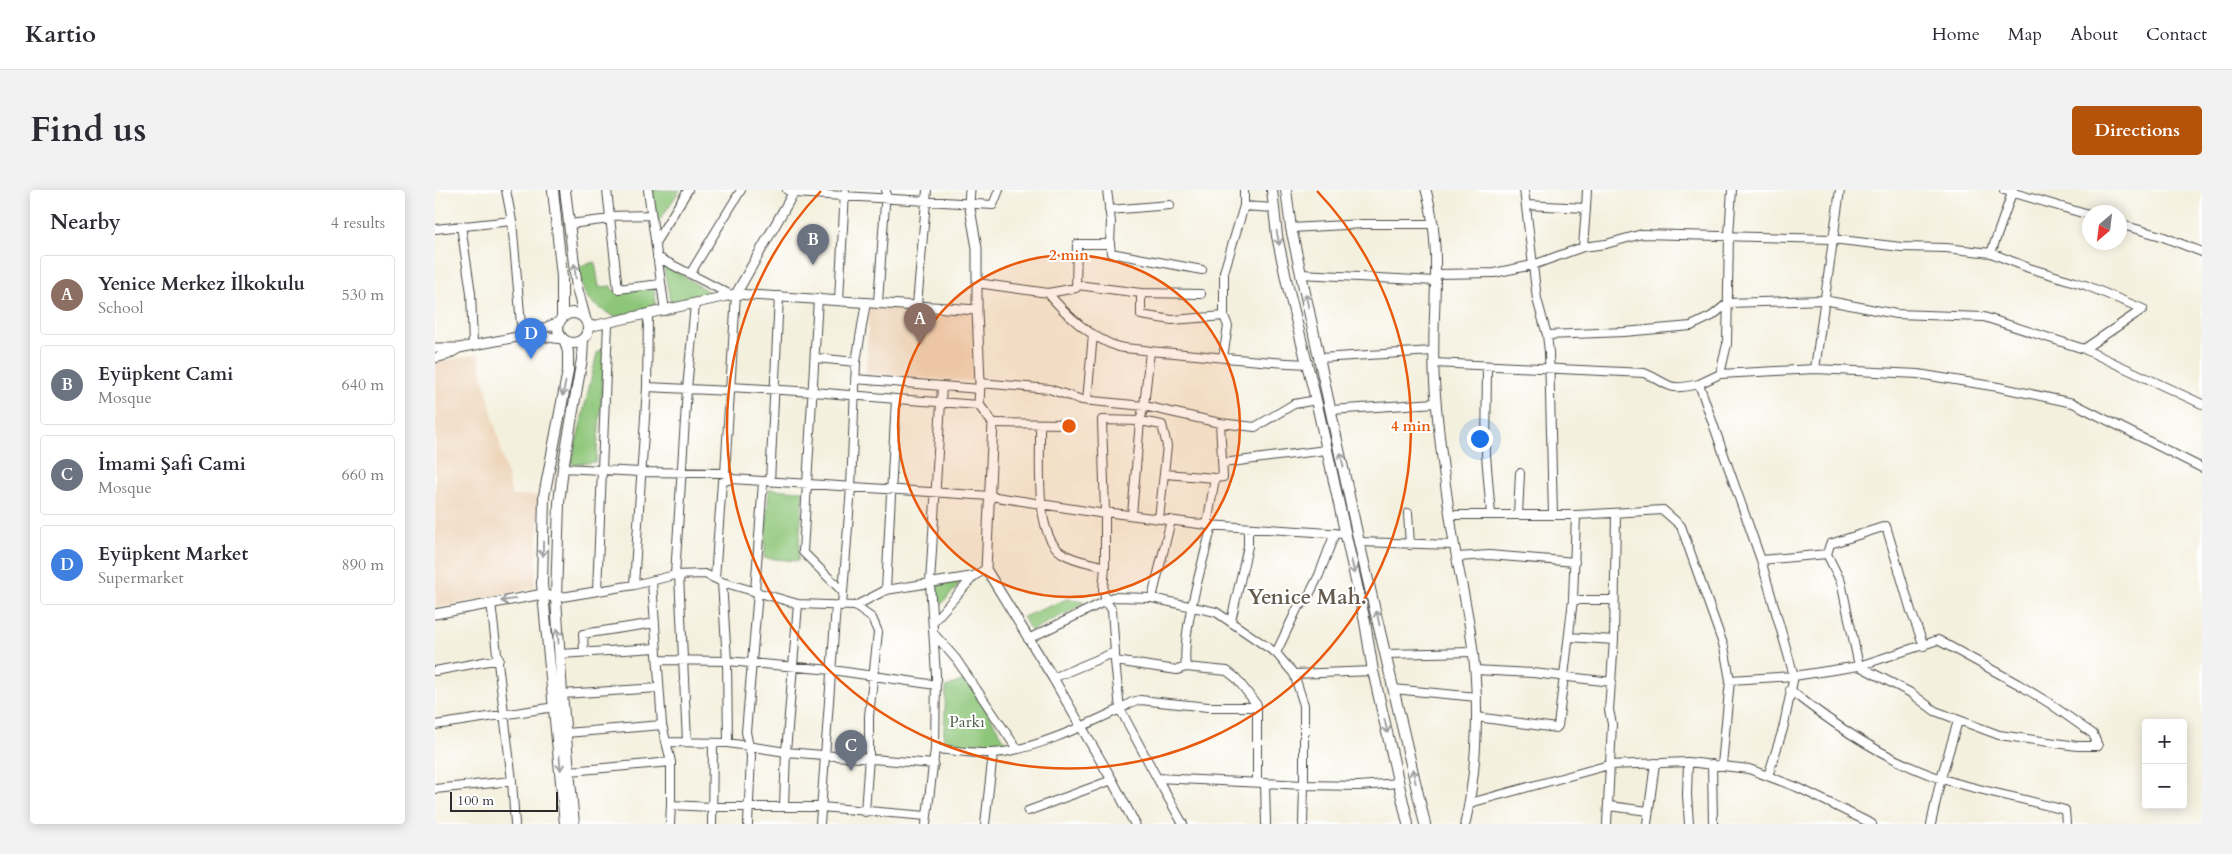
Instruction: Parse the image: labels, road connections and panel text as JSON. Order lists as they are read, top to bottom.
{
  "districts": ["Yenice Mah."],
  "parks": ["Parkı"],
  "scale_bar": "100 m",
  "north": "bottom left",
  "page": {
    "header": "Kartio",
    "nav": [
      "Home",
      "Map",
      "About",
      "Contact"
    ],
    "title": "Find us",
    "buttons": "Directions",
    "heading": ["Nearby", "4 results"],
    "pins": [
      "B",
      "A",
      "D",
      "C"
    ],
    "list": [
      {
        "mark": "A",
        "name": "Yenice Merkez İlkokulu",
        "note": "School",
        "value": "530 m"
      },
      {
        "mark": "B",
        "name": "Eyüpkent Cami",
        "note": "Mosque",
        "value": "640 m"
      },
      {
        "mark": "C",
        "name": "İmami Şafi Cami",
        "note": "Mosque",
        "value": "660 m"
      },
      {
        "mark": "D",
        "name": "Eyüpkent Market",
        "note": "Supermarket",
        "value": "890 m"
      }
    ],
    "map_buttons": ["+", "−"],
    "scale": "100 m"
  },
  "rings": ["2 min", "4 min"]
}
